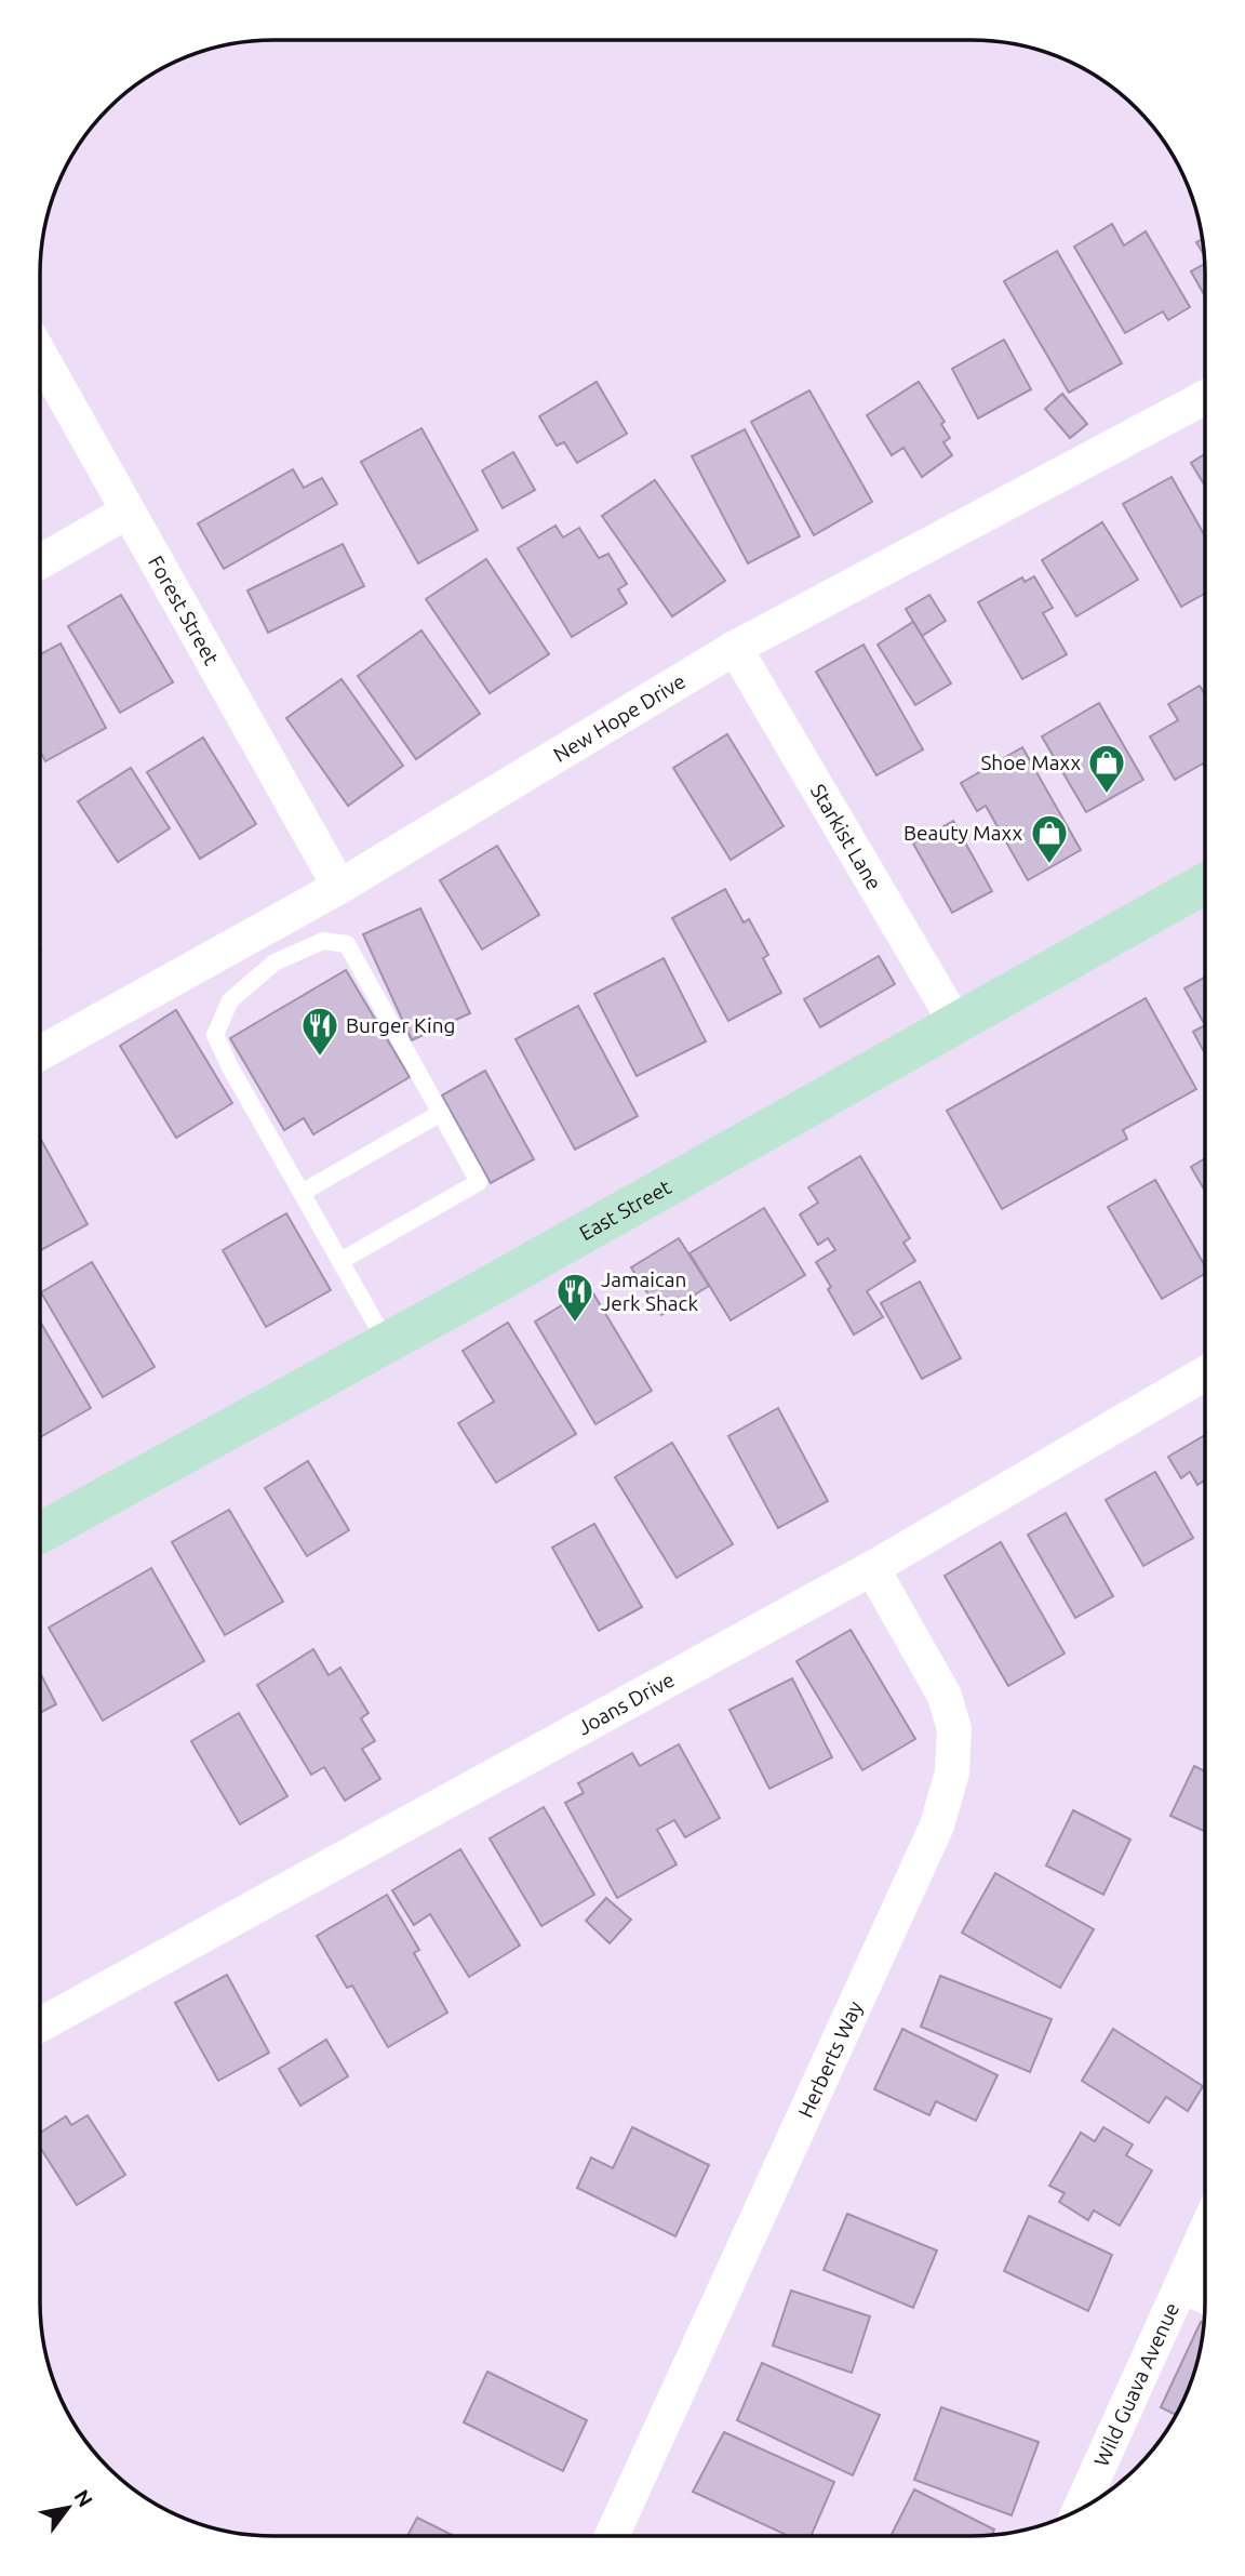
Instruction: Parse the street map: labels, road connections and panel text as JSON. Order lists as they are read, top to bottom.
{
  "streets": {
    "main road": ["East Street"],
    "street": [
      "Forest Street",
      "New Hope Drive",
      "Starkist Lane",
      "Joans Drive",
      "Herberts Way",
      "Wild Guava Avenue"
    ]
  },
  "crossings": [
    ["Forest Street", "New Hope Drive"],
    ["New Hope Drive", "Starkist Lane"],
    ["Starkist Lane", "East Street"],
    ["Joans Drive", "Herberts Way"]
  ],
  "places": {
    "shop": ["Shoe Maxx", "Beauty Maxx"],
    "restaurant": ["Burger King", "Jamaican Jerk Shack"]
  },
  "north": "top right"
}
